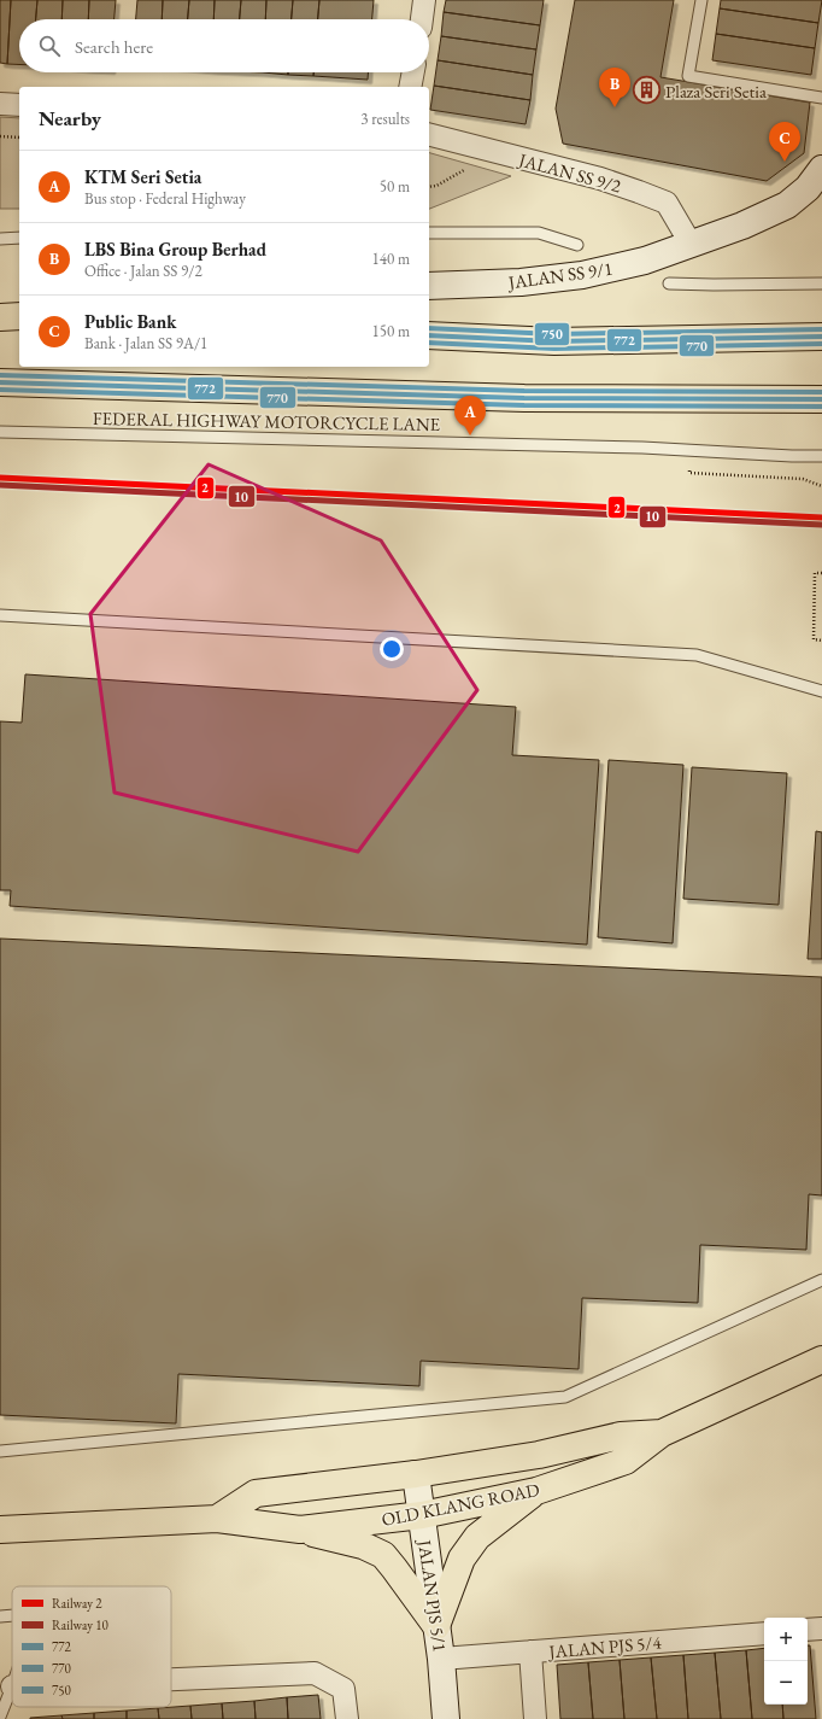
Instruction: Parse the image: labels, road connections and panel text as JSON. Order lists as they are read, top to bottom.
{
  "streets": {
    "main road": ["OLD KLANG ROAD"],
    "street": [
      "JALAN SS 9/2",
      "JALAN SS 9/1",
      "JALAN PJS 5/1",
      "JALAN PJS 5/4"
    ],
    "lane": ["FEDERAL HIGHWAY MOTORCYCLE LANE"]
  },
  "crossings": [
    ["JALAN SS 9/2", "JALAN SS 9/1"],
    ["OLD KLANG ROAD", "JALAN PJS 5/1"],
    ["JALAN PJS 5/1", "JALAN PJS 5/4"]
  ],
  "places": {
    "building": ["Plaza Seri Setia"]
  },
  "lines": [
    "transit line 750",
    "transit line 772",
    "transit line 770",
    "rail line 2",
    "rail line 10"
  ],
  "legend": [
    "Railway 2",
    "Railway 10",
    "772",
    "770",
    "750"
  ],
  "page": {
    "search": "Search here",
    "pins": ["B", "C", "A"],
    "heading": ["Nearby", "3 results"],
    "list": [
      {
        "mark": "A",
        "name": "KTM Seri Setia",
        "note": "Bus stop · Federal Highway",
        "value": "50 m"
      },
      {
        "mark": "B",
        "name": "LBS Bina Group Berhad",
        "note": "Office · Jalan SS 9/2",
        "value": "140 m"
      },
      {
        "mark": "C",
        "name": "Public Bank",
        "note": "Bank · Jalan SS 9A/1",
        "value": "150 m"
      }
    ],
    "map_buttons": ["+", "−"]
  }
}
